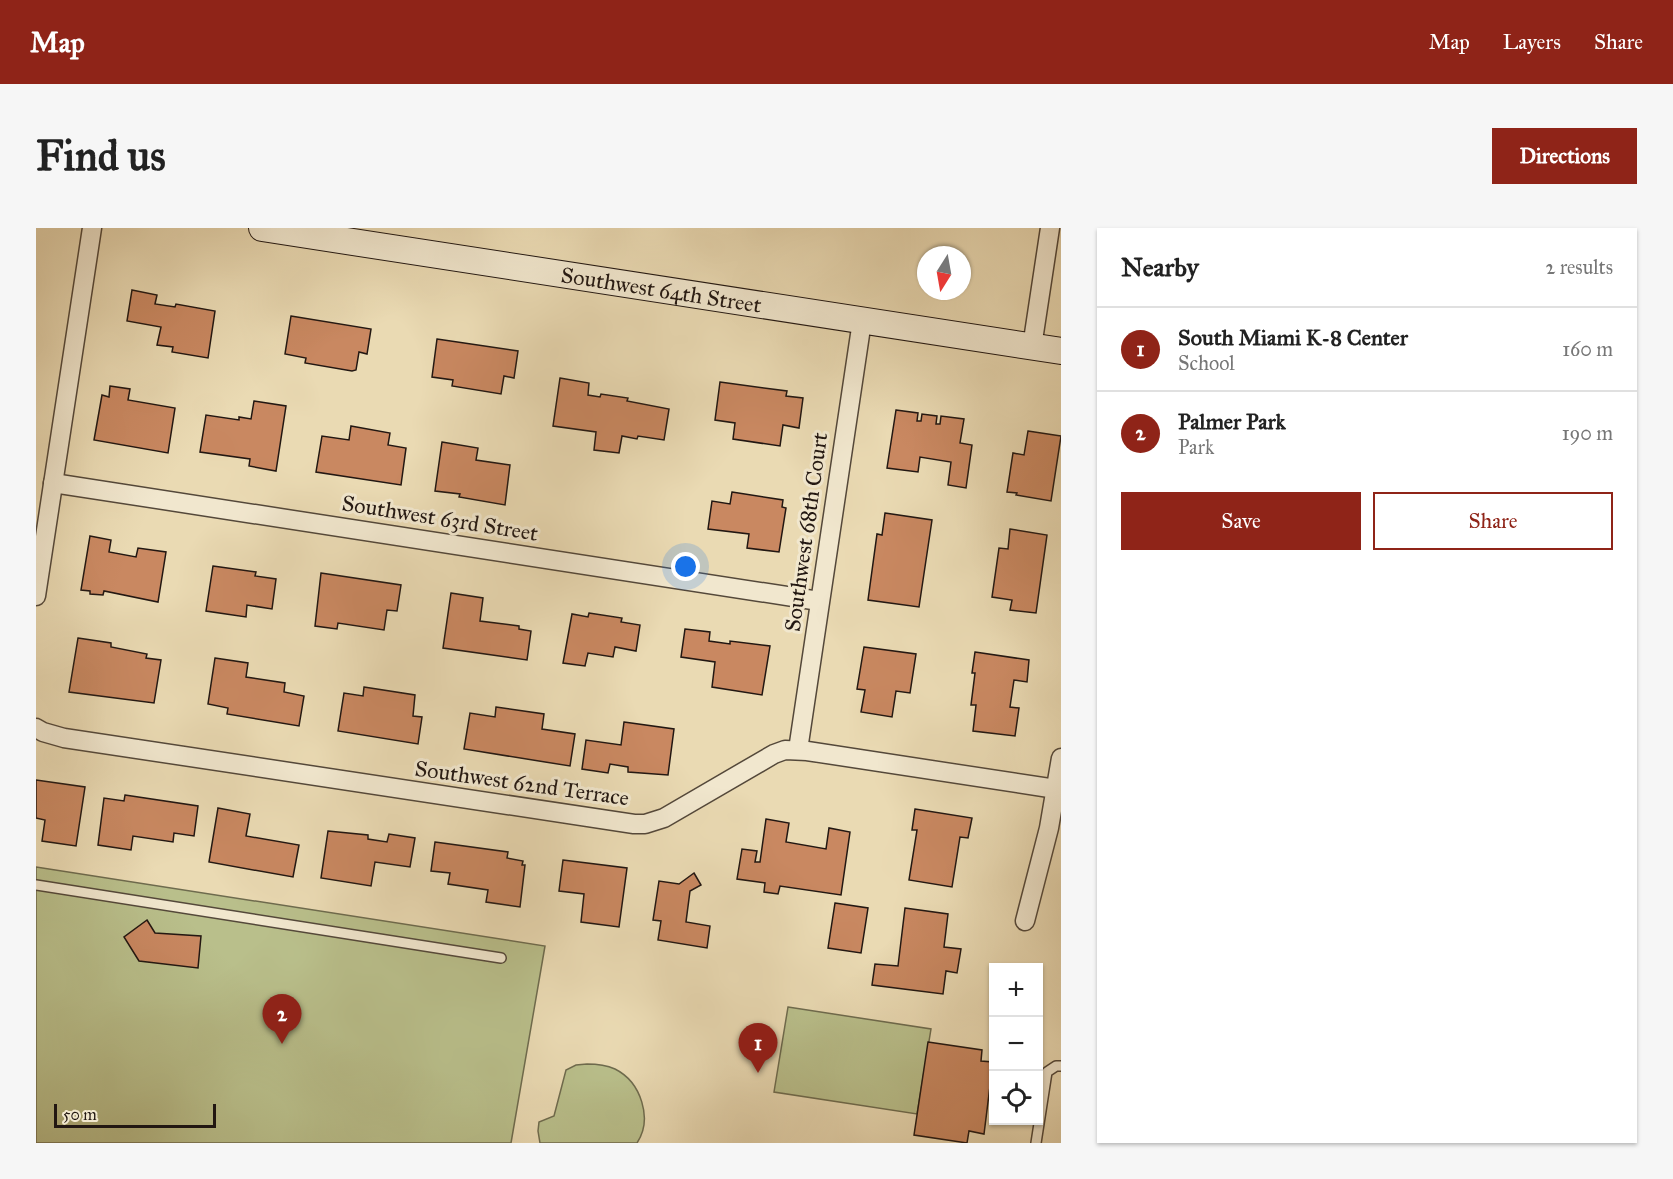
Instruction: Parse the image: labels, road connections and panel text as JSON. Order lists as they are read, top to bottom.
{
  "streets": {
    "street": [
      "Southwest 64th Street",
      "Southwest 63rd Street",
      "Southwest 68th Court",
      "Southwest 62nd Terrace"
    ]
  },
  "crossings": [
    ["Southwest 64th Street", "Southwest 68th Court"],
    ["Southwest 63rd Street", "Southwest 68th Court"],
    ["Southwest 68th Court", "Southwest 62nd Terrace"]
  ],
  "scale_bar": "50 m",
  "north": "bottom",
  "page": {
    "header": "Map",
    "nav": ["Map", "Layers", "Share"],
    "buttons": [
      "Directions",
      ["Save", "Share"]
    ],
    "title": "Find us",
    "heading": ["Nearby", "2 results"],
    "list": [
      {
        "mark": "1",
        "name": "South Miami K-8 Center",
        "note": "School",
        "value": "160 m"
      },
      {
        "mark": "2",
        "name": "Palmer Park",
        "note": "Park",
        "value": "190 m"
      }
    ],
    "map_buttons": ["+", "−"],
    "pins": ["2", "1"],
    "scale": "50 m"
  }
}
